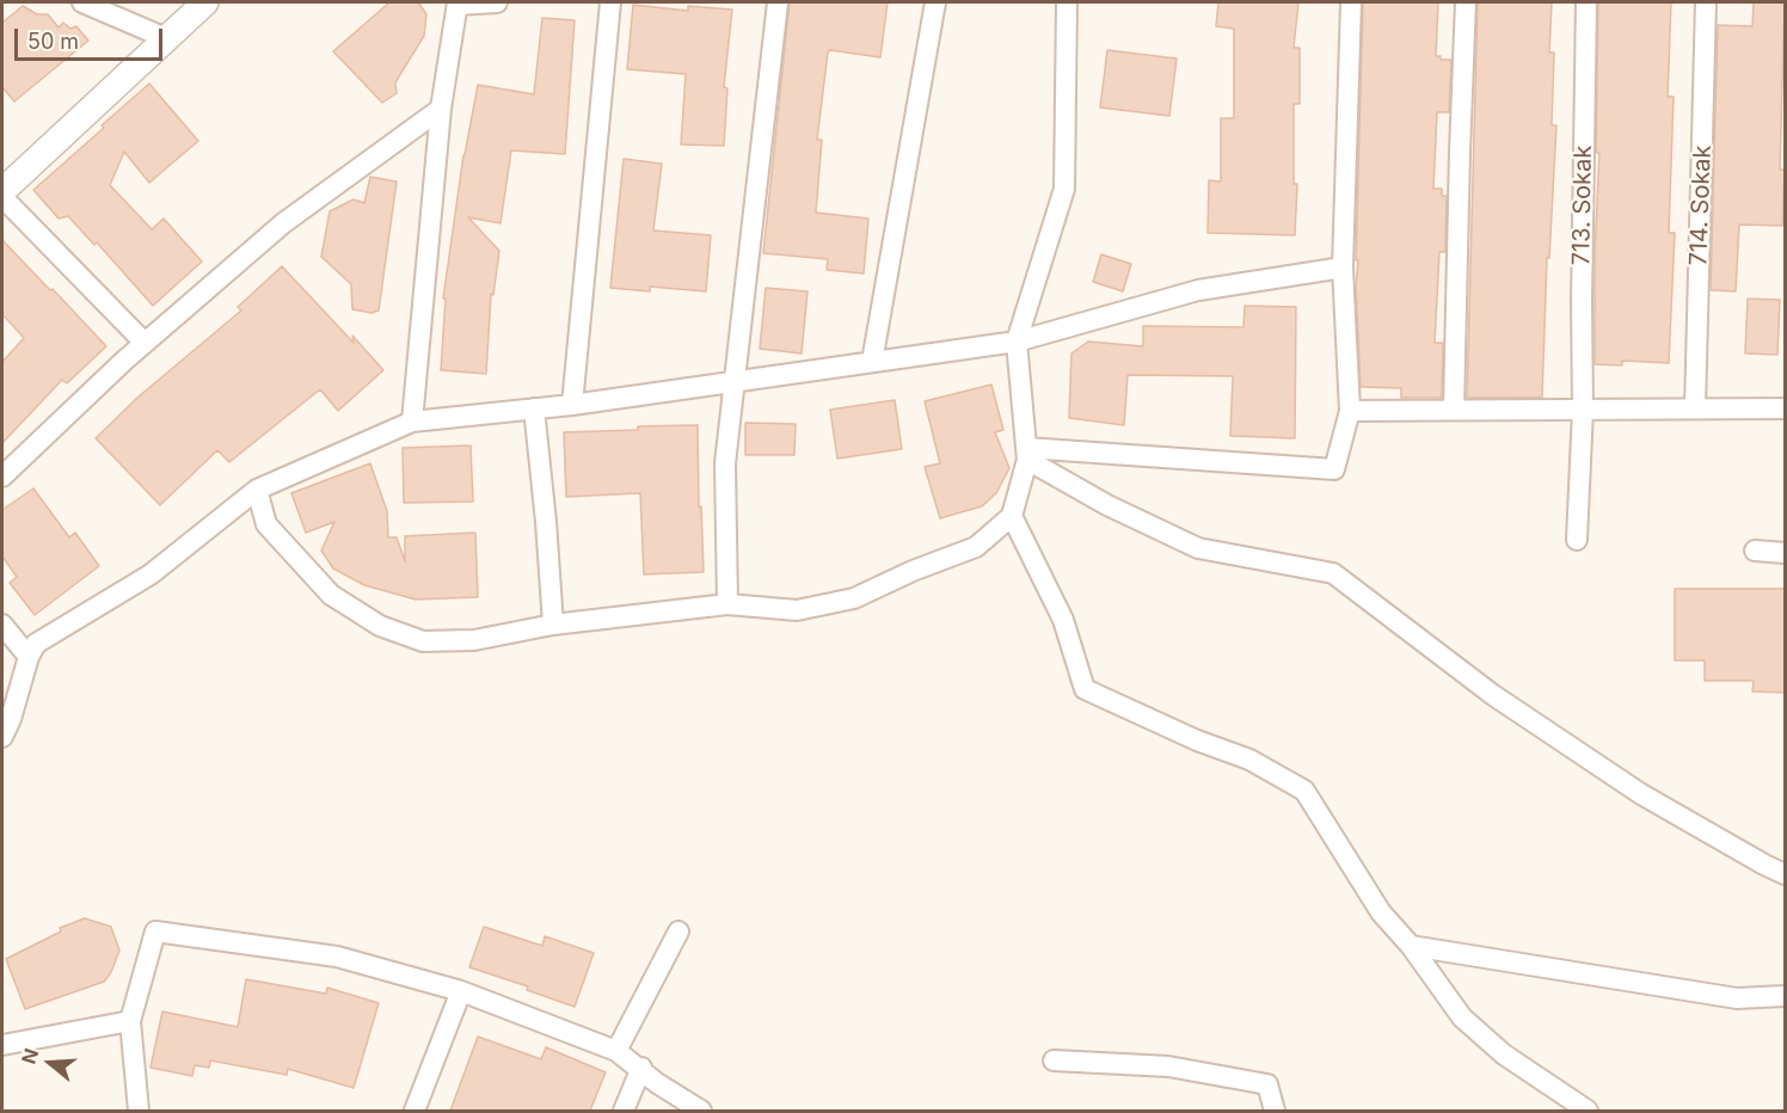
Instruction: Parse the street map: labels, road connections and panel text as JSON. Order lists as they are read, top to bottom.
{
  "streets": {
    "street": ["713. Sokak", "714. Sokak"]
  },
  "scale_bar": "50 m",
  "north": "left"
}
